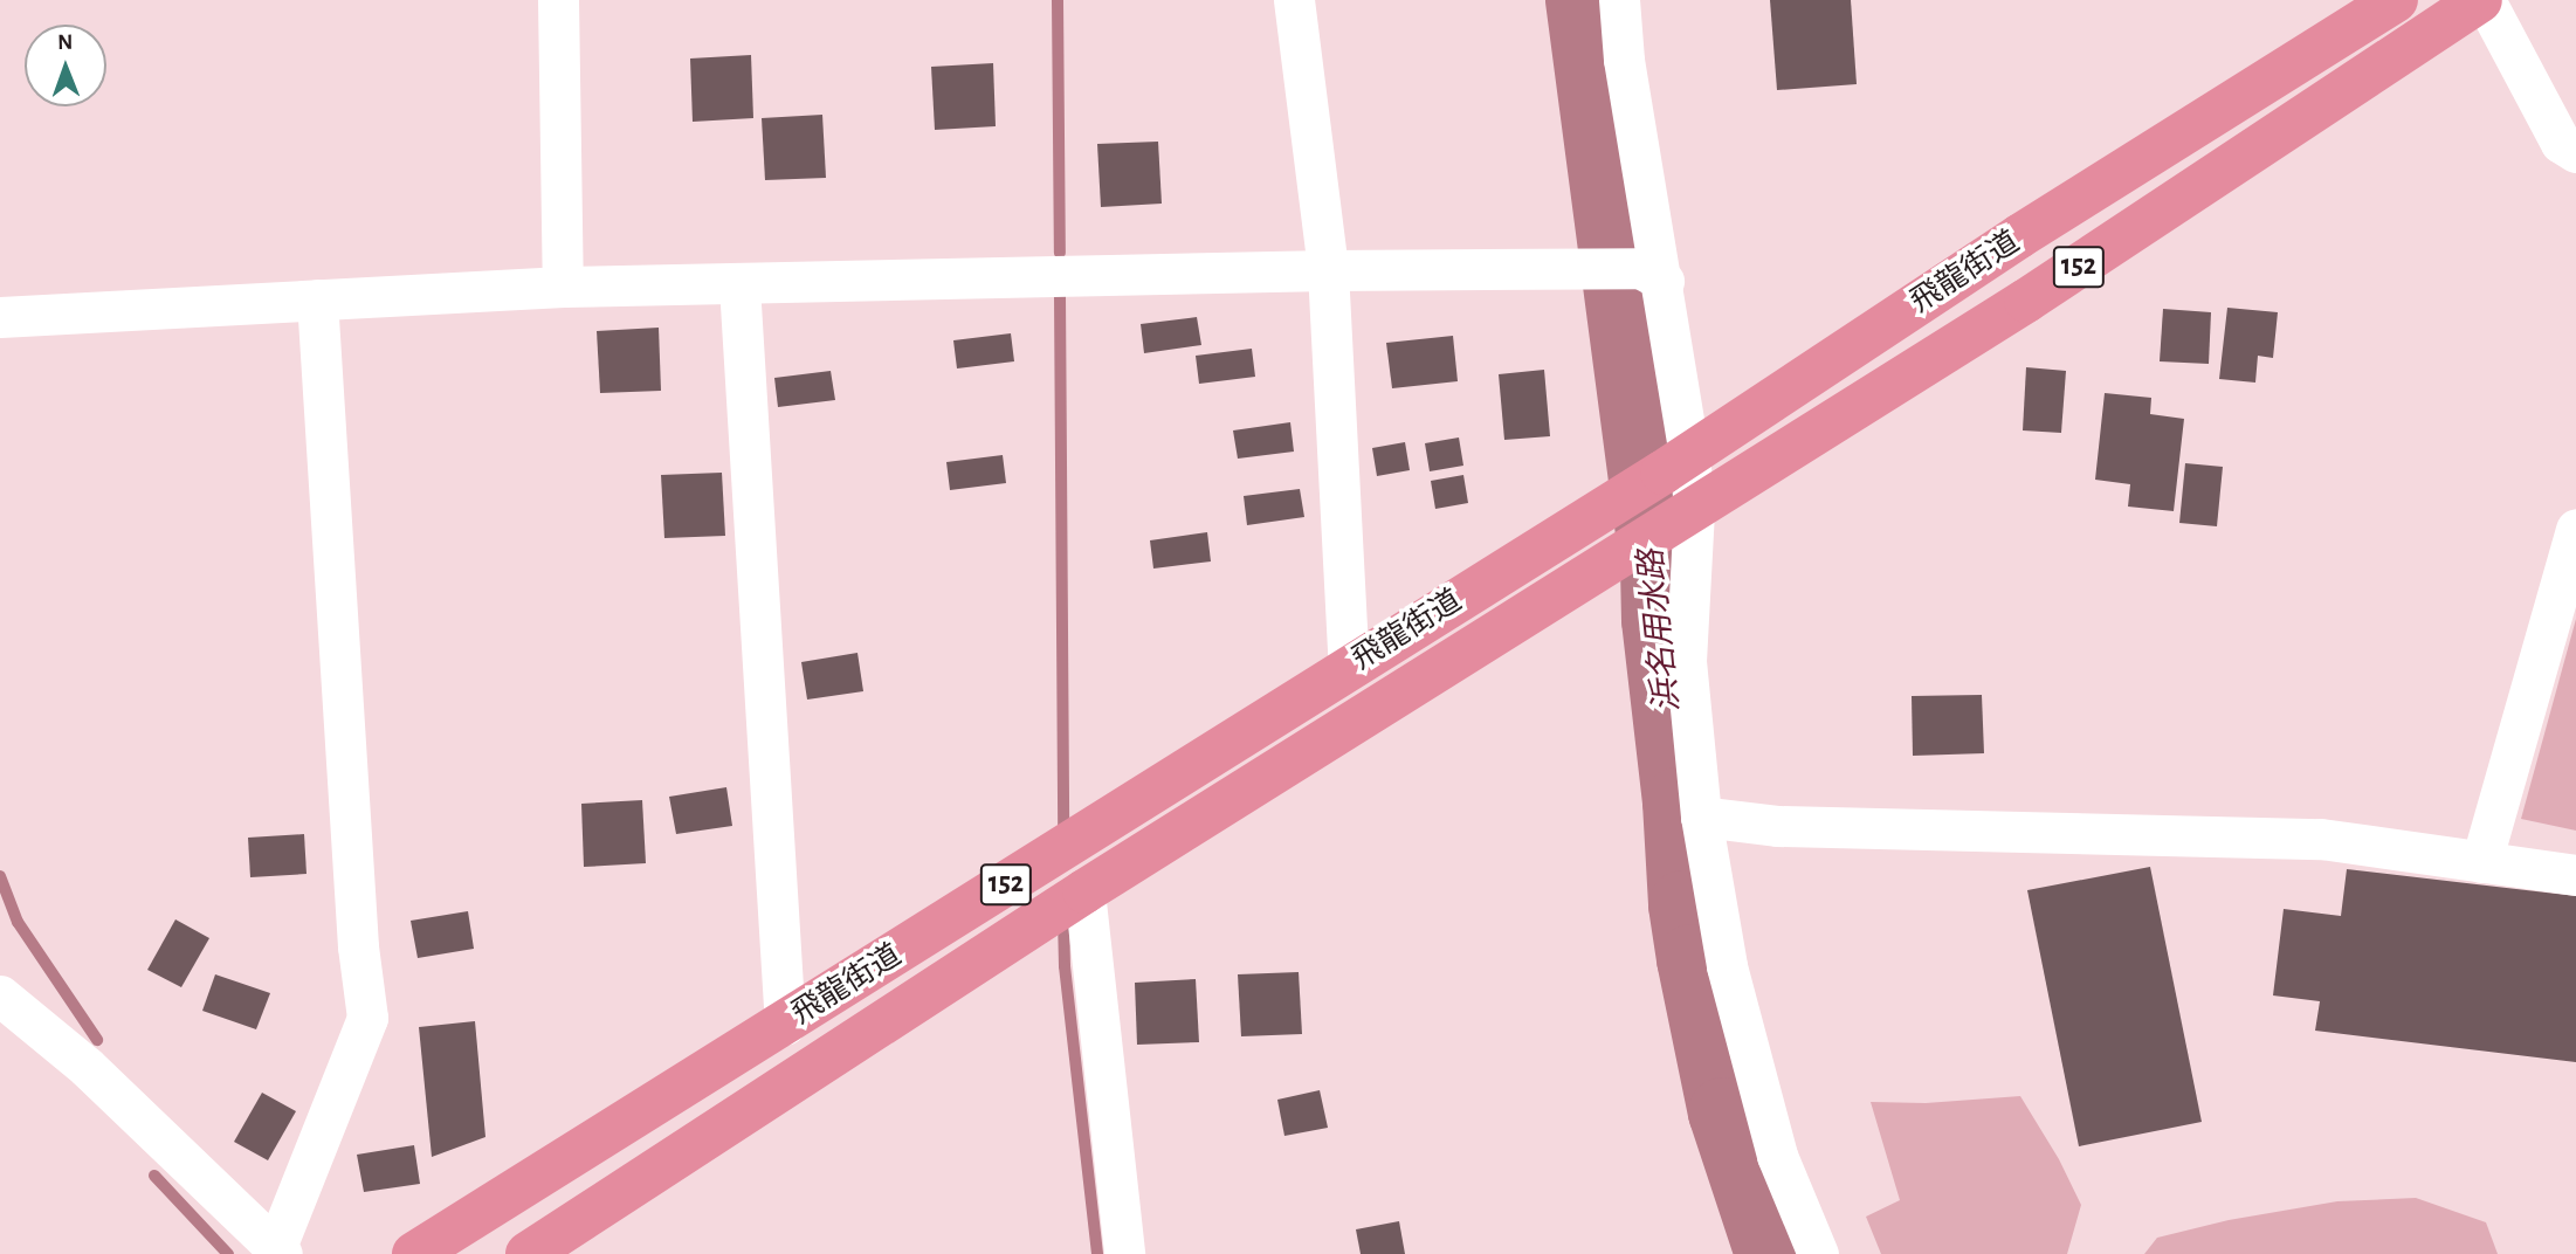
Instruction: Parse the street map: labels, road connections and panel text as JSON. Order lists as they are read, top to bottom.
{
  "streets": {
    "highway": ["152", "飛龍街道"]
  },
  "water": ["浜名用水路"],
  "north": "top"
}
